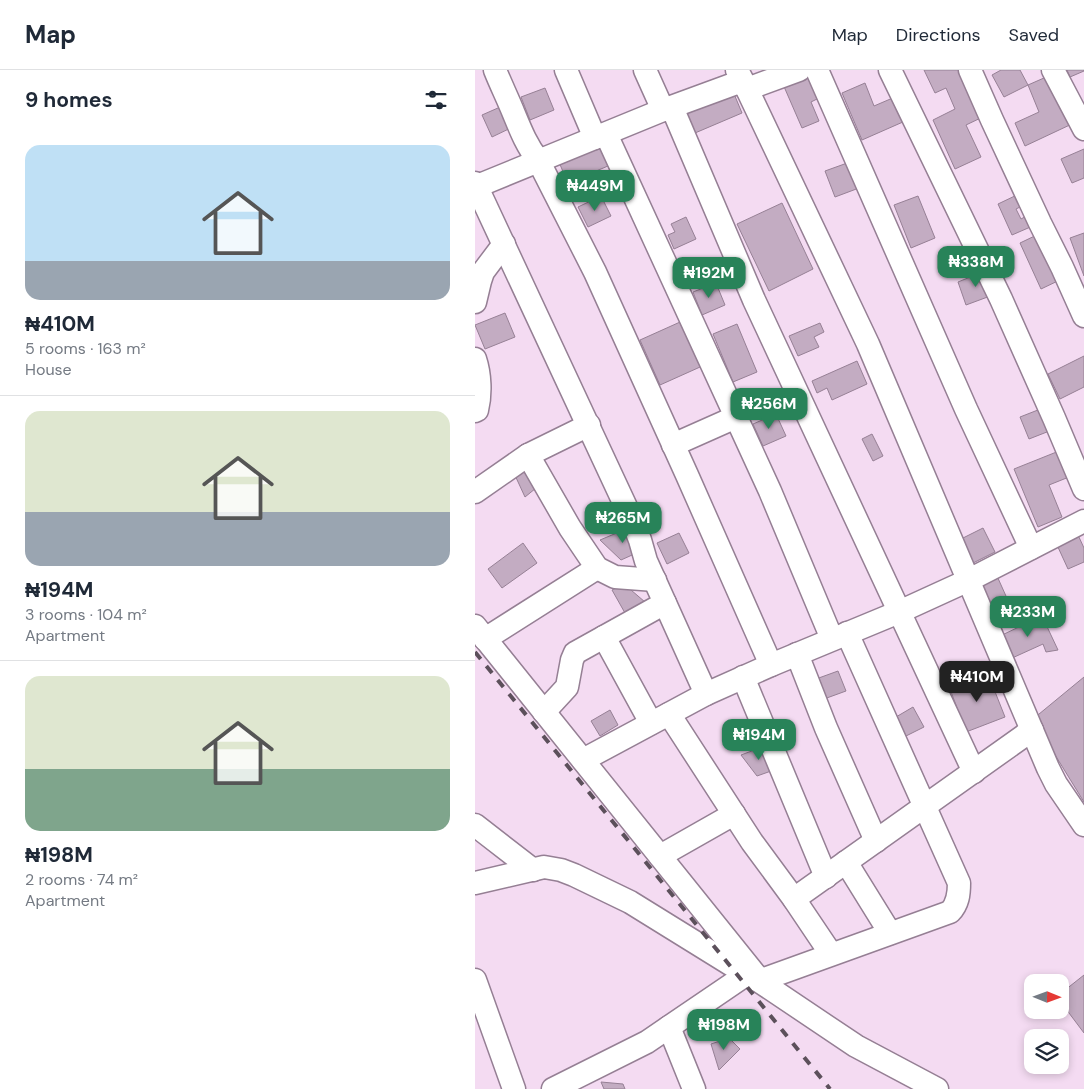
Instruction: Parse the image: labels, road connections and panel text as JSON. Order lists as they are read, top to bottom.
{
  "north": "right",
  "page": {
    "header": "Map",
    "nav": ["Map", "Directions", "Saved"],
    "heading": "9 homes",
    "list": [
      {
        "name": "₦410M",
        "note": "5 rooms · 163 m² · House"
      },
      {
        "name": "₦194M",
        "note": "3 rooms · 104 m² · Apartment"
      },
      {
        "name": "₦198M",
        "note": "2 rooms · 74 m² · Apartment"
      }
    ],
    "price": [
      "₦449M",
      "₦338M",
      "₦192M",
      "₦256M",
      "₦265M",
      "₦233M",
      "₦410M",
      "₦194M",
      "₦198M"
    ]
  }
}
